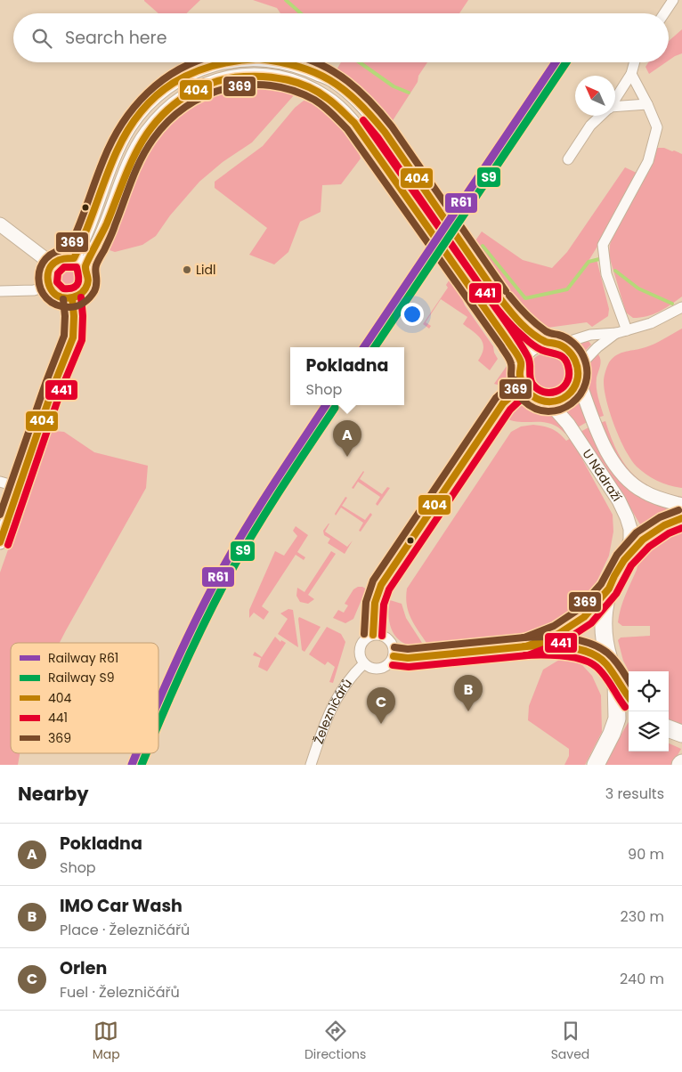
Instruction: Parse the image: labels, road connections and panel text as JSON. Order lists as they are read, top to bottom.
{
  "streets": {
    "street": ["U Nádraží", "Železničářů"]
  },
  "places": ["Lidl"],
  "lines": [
    "rail line R61",
    "rail line S9",
    "transit line 404",
    "transit line 369",
    "transit line 441"
  ],
  "legend": [
    "Railway R61",
    "Railway S9",
    "404",
    "441",
    "369"
  ],
  "north": "top left",
  "page": {
    "search": "Search here",
    "popup": ["Pokladna", "Shop"],
    "pins": ["A", "B", "C"],
    "heading": ["Nearby", "3 results"],
    "list": [
      {
        "mark": "A",
        "name": "Pokladna",
        "note": "Shop",
        "value": "90 m"
      },
      {
        "mark": "B",
        "name": "IMO Car Wash",
        "note": "Place · Železničářů",
        "value": "230 m"
      },
      {
        "mark": "C",
        "name": "Orlen",
        "note": "Fuel · Železničářů",
        "value": "240 m"
      }
    ],
    "nav": ["Map", "Directions", "Saved"]
  }
}
